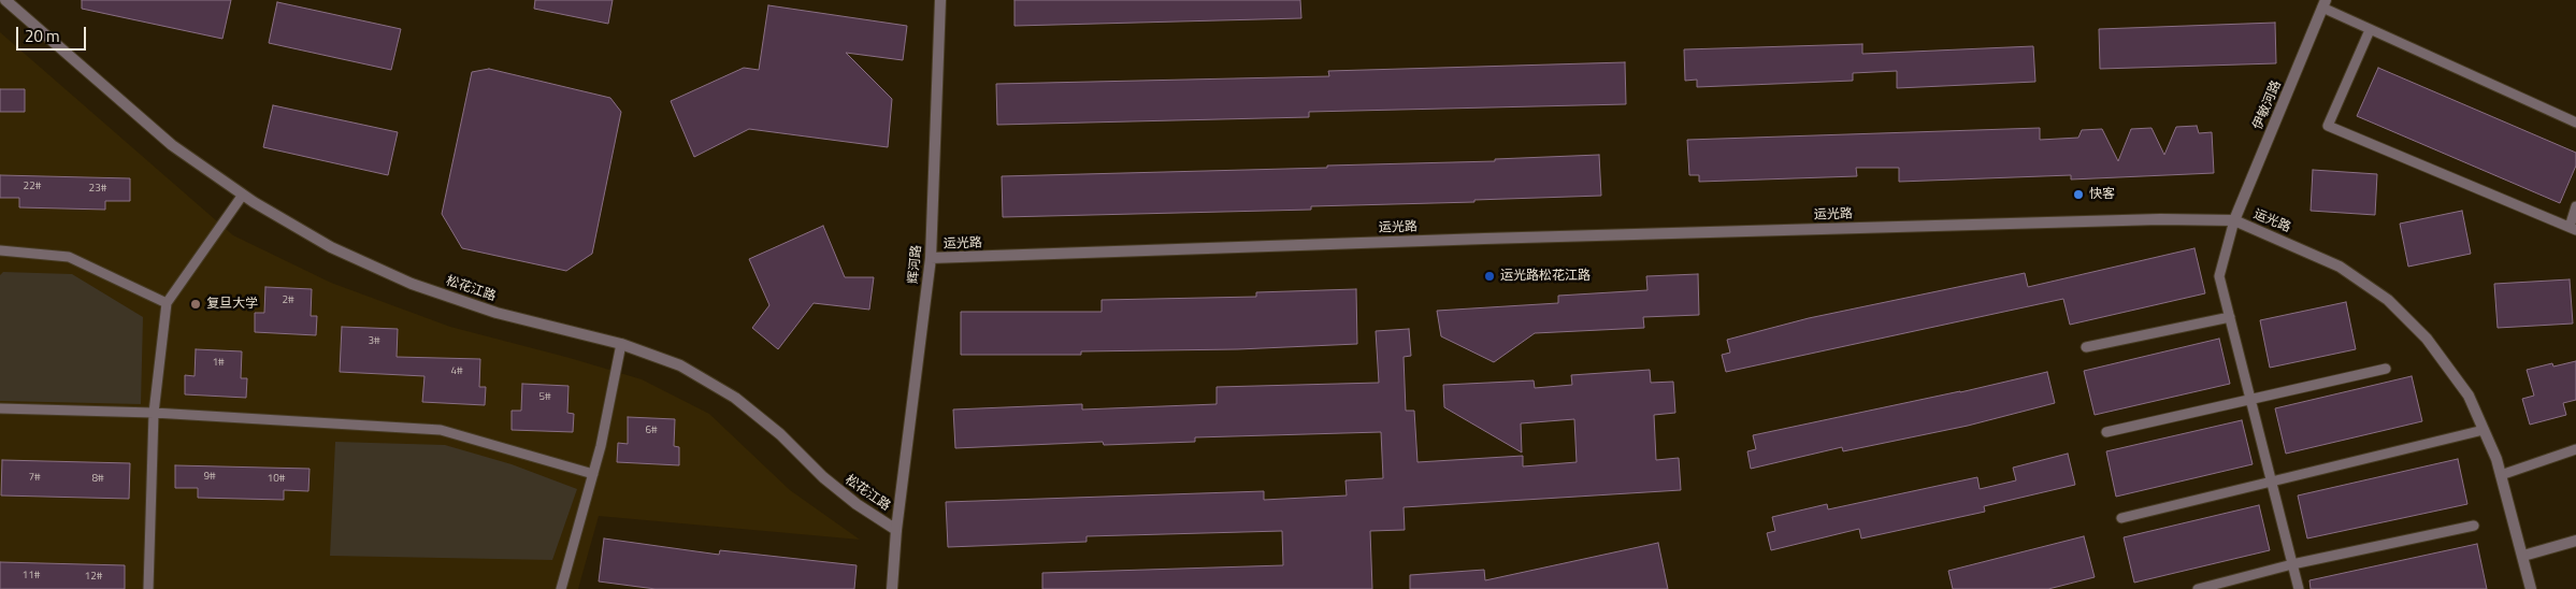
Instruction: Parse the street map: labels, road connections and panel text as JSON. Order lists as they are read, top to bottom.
{
  "streets": {
    "street": [
      "伊敏河路",
      "运光路",
      "辉河路",
      "松花江路"
    ]
  },
  "crossings": [
    ["伊敏河路", "运光路"],
    ["运光路", "辉河路"],
    ["辉河路", "松花江路"]
  ],
  "places": ["快客", "运光路松花江路", "复旦大学"],
  "house_numbers": [
    "22#",
    "23#",
    "2#",
    "3#",
    "1#",
    "4#",
    "5#",
    "6#",
    "9#",
    "7#",
    "8#",
    "10#",
    "11#",
    "12#"
  ],
  "scale_bar": "20 m"
}
